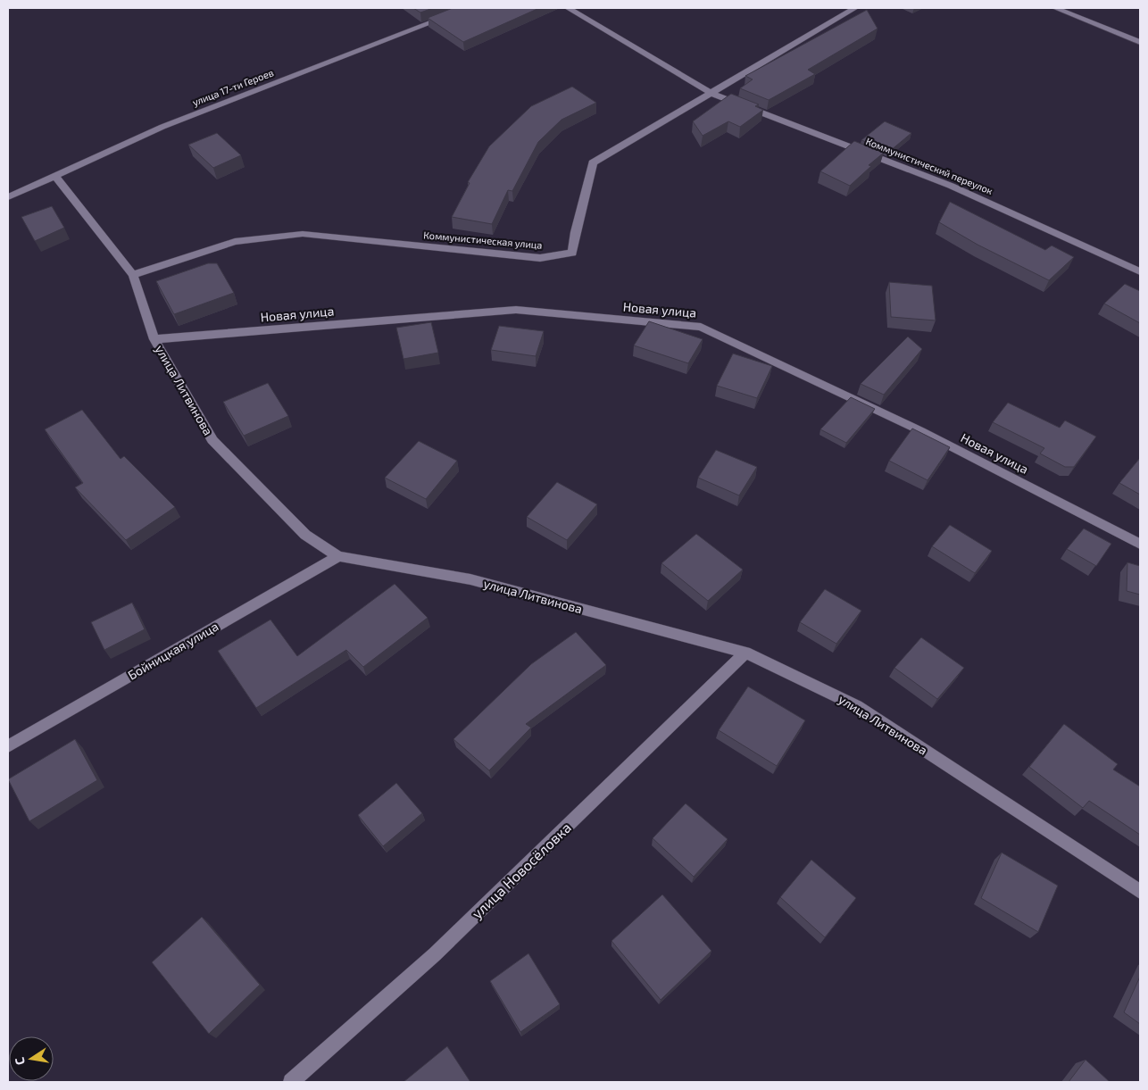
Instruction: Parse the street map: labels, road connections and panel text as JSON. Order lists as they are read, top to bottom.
{
  "streets": {
    "street": [
      "улица 17-ти Героев",
      "Коммунистический переулок",
      "Коммунистическая улица",
      "Новая улица",
      "улица Литвинова",
      "Бойницкая улица",
      "улица Новосёловка"
    ]
  },
  "crossings": [
    ["улица 17-ти Героев", "улица Литвинова"],
    ["Коммунистический переулок", "Коммунистическая улица"],
    ["Коммунистическая улица", "улица Литвинова"],
    ["Новая улица", "улица Литвинова"],
    ["улица Литвинова", "Бойницкая улица"],
    ["улица Литвинова", "улица Новосёловка"]
  ],
  "north": "left"
}
